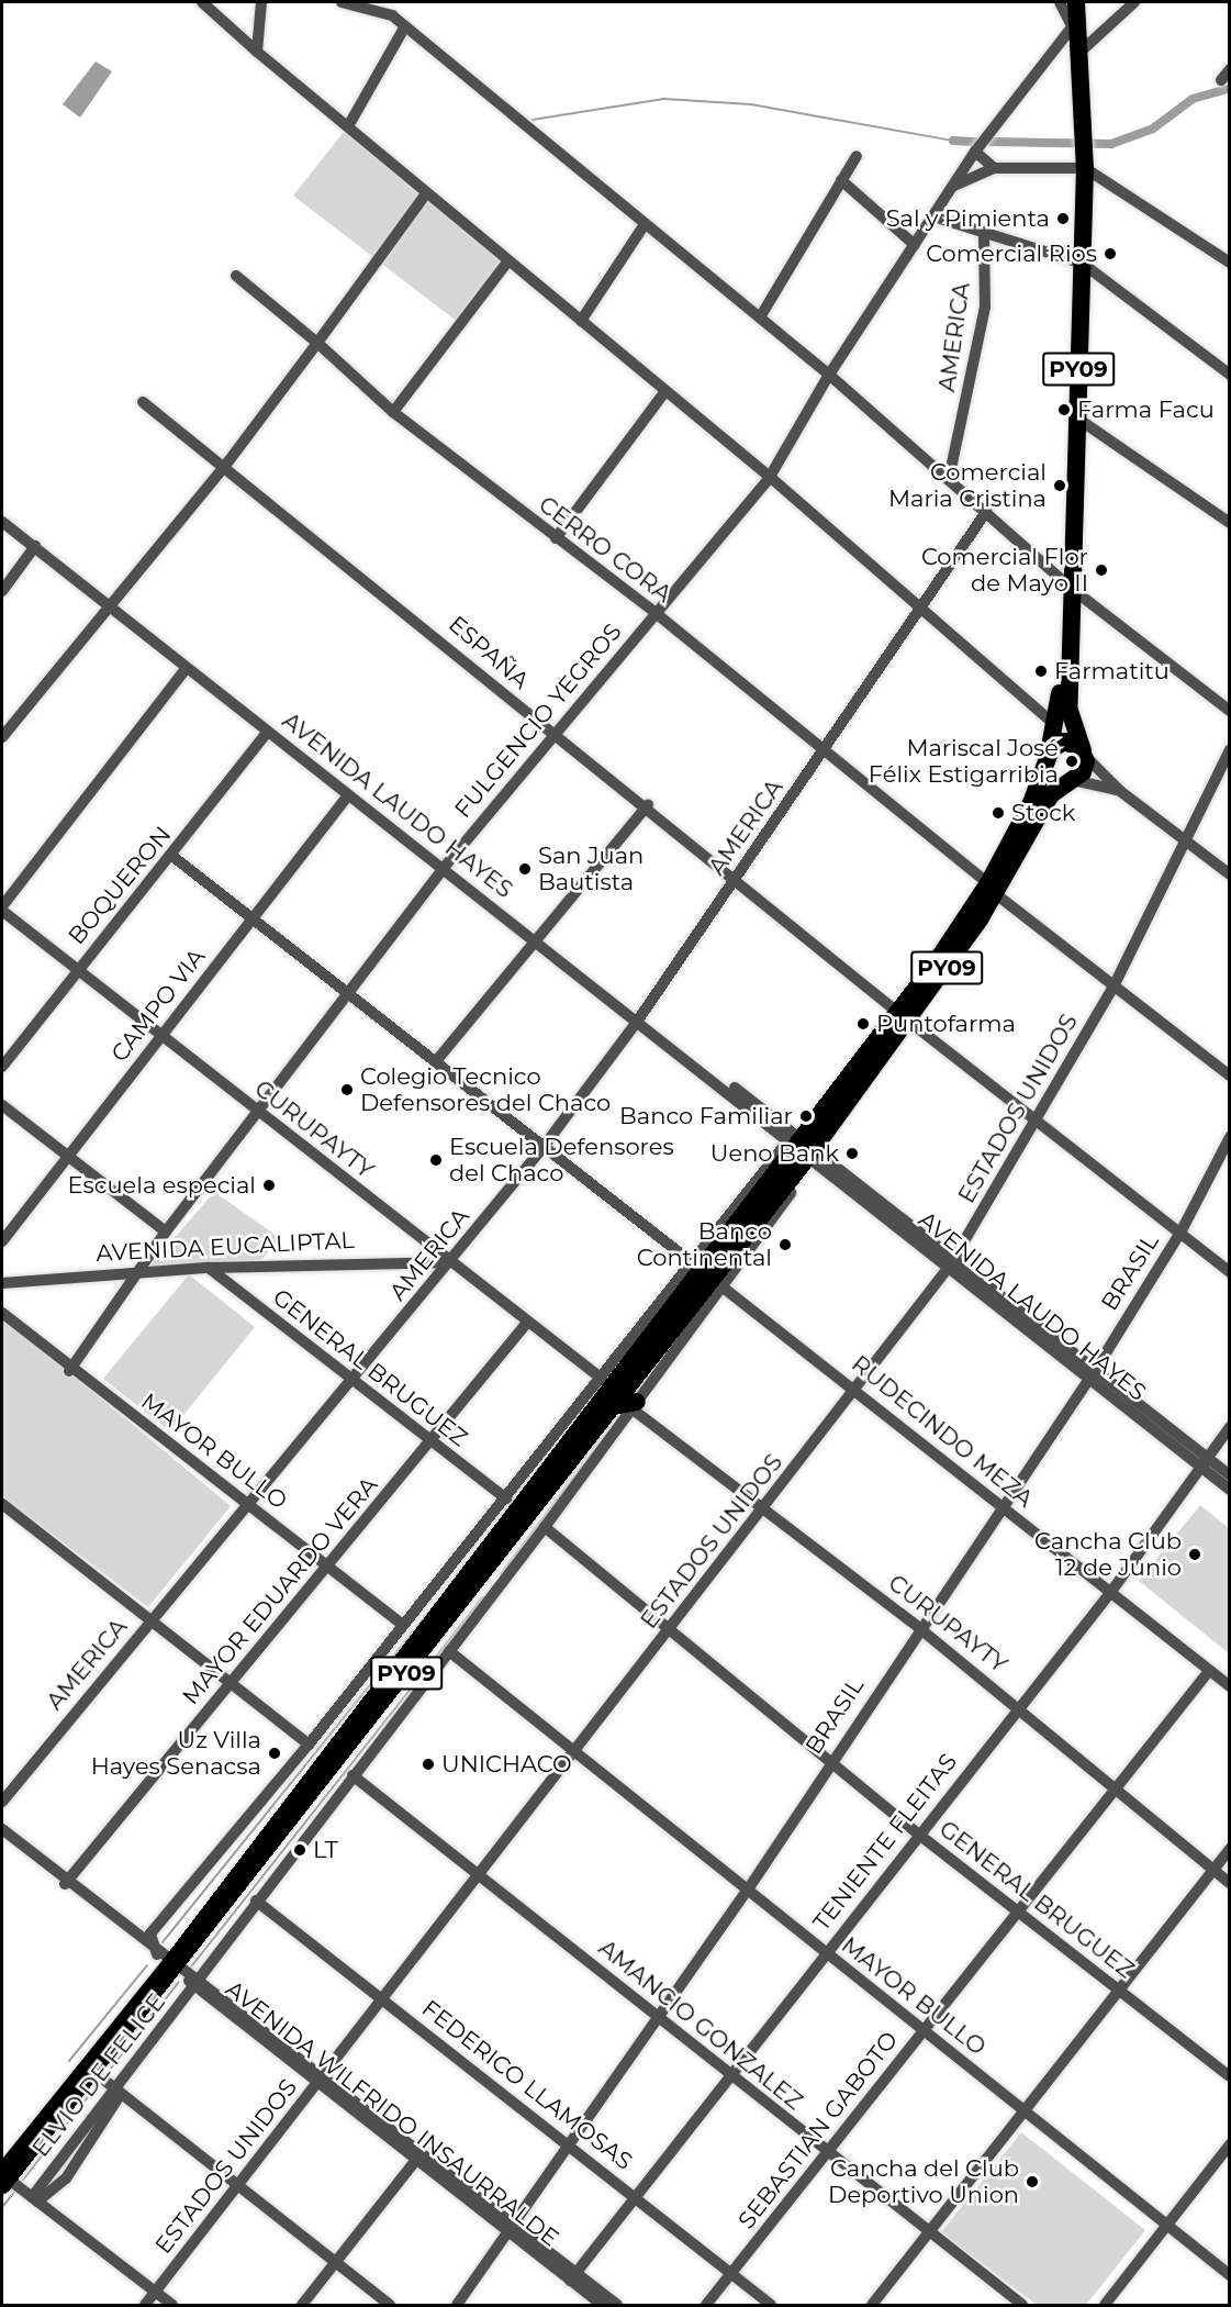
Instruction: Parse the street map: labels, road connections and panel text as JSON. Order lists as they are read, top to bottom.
{
  "streets": {
    "highway": ["PY09"],
    "street": [
      "AMERICA",
      "CERRO CORA",
      "ESPAÑA",
      "FULGENCIO YEGROS",
      "AVENIDA LAUDO HAYES",
      "BOQUERON",
      "CAMPO VIA",
      "ESTADOS UNIDOS",
      "CURUPAYTY",
      "AVENIDA EUCALIPTAL",
      "BRASIL",
      "GENERAL BRUGUEZ",
      "RUDECINDO MEZA",
      "MAYOR BULLO",
      "MAYOR EDUARDO VERA",
      "TENIENTE FLEITAS",
      "AMANCIO GONZALEZ",
      "ELVIO DE FELICE",
      "FEDERICO LLAMOSAS",
      "AVENIDA WILFRIDO INSAURRALDE",
      "SEBASTIAN GABOTO"
    ]
  },
  "crossings": [
    ["AMERICA", "CERRO CORA"],
    ["AMERICA", "ESPAÑA"],
    ["AMERICA", "AVENIDA LAUDO HAYES"],
    ["AMERICA", "CURUPAYTY"],
    ["AMERICA", "AVENIDA EUCALIPTAL"],
    ["AMERICA", "GENERAL BRUGUEZ"],
    ["AMERICA", "MAYOR BULLO"],
    ["PY09", "CERRO CORA"],
    ["PY09", "ESPAÑA"],
    ["PY09", "FULGENCIO YEGROS"],
    ["PY09", "AVENIDA LAUDO HAYES"],
    ["PY09", "ELVIO DE FELICE"],
    ["PY09", "AVENIDA WILFRIDO INSAURRALDE"],
    ["CERRO CORA", "FULGENCIO YEGROS"],
    ["CERRO CORA", "ESTADOS UNIDOS"],
    ["ESPAÑA", "FULGENCIO YEGROS"],
    ["ESPAÑA", "ESTADOS UNIDOS"],
    ["ESPAÑA", "BRASIL"],
    ["FULGENCIO YEGROS", "AVENIDA LAUDO HAYES"],
    ["FULGENCIO YEGROS", "CURUPAYTY"],
    ["FULGENCIO YEGROS", "AVENIDA EUCALIPTAL"],
    ["FULGENCIO YEGROS", "MAYOR BULLO"],
    ["AVENIDA LAUDO HAYES", "BOQUERON"],
    ["AVENIDA LAUDO HAYES", "CAMPO VIA"],
    ["AVENIDA LAUDO HAYES", "ESTADOS UNIDOS"],
    ["AVENIDA LAUDO HAYES", "BRASIL"],
    ["AVENIDA LAUDO HAYES", "TENIENTE FLEITAS"],
    ["AVENIDA LAUDO HAYES", "ELVIO DE FELICE"],
    ["BOQUERON", "CURUPAYTY"],
    ["CAMPO VIA", "CURUPAYTY"],
    ["ESTADOS UNIDOS", "CURUPAYTY"],
    ["ESTADOS UNIDOS", "GENERAL BRUGUEZ"],
    ["ESTADOS UNIDOS", "RUDECINDO MEZA"],
    ["ESTADOS UNIDOS", "MAYOR BULLO"],
    ["ESTADOS UNIDOS", "AMANCIO GONZALEZ"],
    ["ESTADOS UNIDOS", "FEDERICO LLAMOSAS"],
    ["ESTADOS UNIDOS", "AVENIDA WILFRIDO INSAURRALDE"],
    ["CURUPAYTY", "AVENIDA EUCALIPTAL"],
    ["CURUPAYTY", "BRASIL"],
    ["CURUPAYTY", "MAYOR EDUARDO VERA"],
    ["CURUPAYTY", "TENIENTE FLEITAS"],
    ["CURUPAYTY", "ELVIO DE FELICE"],
    ["CURUPAYTY", "SEBASTIAN GABOTO"],
    ["AVENIDA EUCALIPTAL", "GENERAL BRUGUEZ"],
    ["BRASIL", "GENERAL BRUGUEZ"],
    ["BRASIL", "RUDECINDO MEZA"],
    ["BRASIL", "MAYOR BULLO"],
    ["BRASIL", "AMANCIO GONZALEZ"],
    ["BRASIL", "FEDERICO LLAMOSAS"],
    ["BRASIL", "AVENIDA WILFRIDO INSAURRALDE"],
    ["GENERAL BRUGUEZ", "MAYOR EDUARDO VERA"],
    ["GENERAL BRUGUEZ", "TENIENTE FLEITAS"],
    ["GENERAL BRUGUEZ", "ELVIO DE FELICE"],
    ["GENERAL BRUGUEZ", "SEBASTIAN GABOTO"],
    ["RUDECINDO MEZA", "TENIENTE FLEITAS"],
    ["RUDECINDO MEZA", "ELVIO DE FELICE"],
    ["RUDECINDO MEZA", "SEBASTIAN GABOTO"],
    ["MAYOR BULLO", "MAYOR EDUARDO VERA"],
    ["MAYOR BULLO", "TENIENTE FLEITAS"],
    ["MAYOR BULLO", "ELVIO DE FELICE"],
    ["MAYOR BULLO", "SEBASTIAN GABOTO"],
    ["TENIENTE FLEITAS", "AMANCIO GONZALEZ"],
    ["TENIENTE FLEITAS", "FEDERICO LLAMOSAS"],
    ["TENIENTE FLEITAS", "AVENIDA WILFRIDO INSAURRALDE"],
    ["AMANCIO GONZALEZ", "ELVIO DE FELICE"],
    ["AMANCIO GONZALEZ", "SEBASTIAN GABOTO"],
    ["ELVIO DE FELICE", "FEDERICO LLAMOSAS"],
    ["ELVIO DE FELICE", "AVENIDA WILFRIDO INSAURRALDE"],
    ["FEDERICO LLAMOSAS", "SEBASTIAN GABOTO"]
  ],
  "places": [
    "Sal y Pimienta",
    "Comercial Rios",
    "Farma Facu",
    "Comercial Maria Cristina",
    "Comercial Flor de Mayo II",
    "Farmatitu",
    "Mariscal José Félix Estigarribia",
    "Stock",
    "San Juan Bautista",
    "Puntofarma",
    "Colegio Tecnico Defensores del Chaco",
    "Banco Familiar",
    "Ueno Bank",
    "Escuela Defensores del Chaco",
    "Escuela especial",
    "Banco Continental",
    "Cancha Club 12 de Junio",
    "Uz Villa Hayes Senacsa",
    "UNICHACO",
    "LT",
    "Cancha del Club Deportivo Union"
  ]
}
